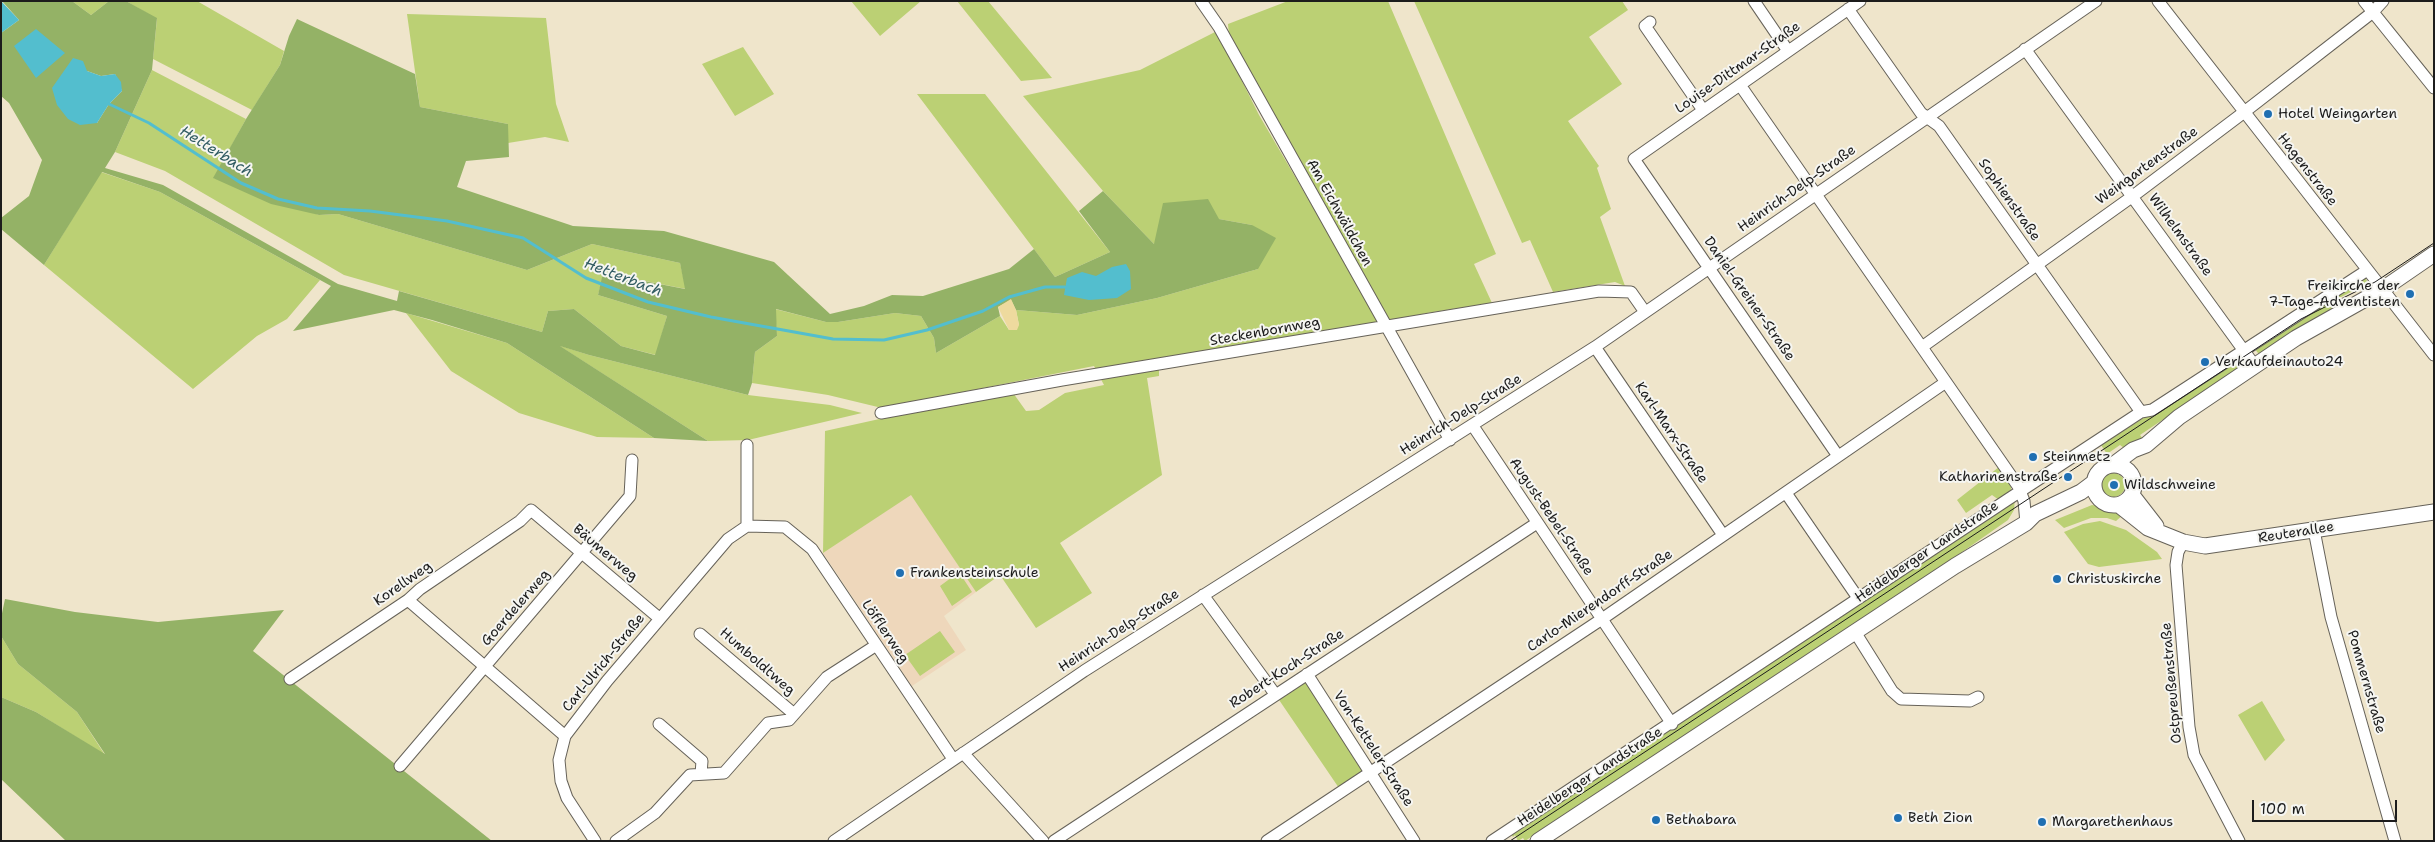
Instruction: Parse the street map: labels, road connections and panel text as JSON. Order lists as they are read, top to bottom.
{
  "streets": {
    "street": [
      "Louise-Dittmar-Straße",
      "Weingartenstraße",
      "Hagenstraße",
      "Heinrich-Delp-Straße",
      "Sophienstraße",
      "Am Eichwäldchen",
      "Wilhelmstraße",
      "Daniel-Greiner-Straße",
      "Steckenbornweg",
      "Karl-Marx-Straße",
      "August-Bebel-Straße",
      "Reuterallee",
      "Heidelberger Landstraße",
      "Bäumerweg",
      "Korellweg",
      "Carlo-Mierendorff-Straße",
      "Goerdelerweg",
      "Löfflerweg",
      "Humboldtweg",
      "Carl-Ulrich-Straße",
      "Robert-Koch-Straße",
      "Pommernstraße",
      "Ostpreußenstraße",
      "Von-Ketteler-Straße"
    ]
  },
  "crossings": [
    ["Louise-Dittmar-Straße", "Sophienstraße"],
    ["Louise-Dittmar-Straße", "Daniel-Greiner-Straße"],
    ["Weingartenstraße", "Hagenstraße"],
    ["Weingartenstraße", "Sophienstraße"],
    ["Weingartenstraße", "Wilhelmstraße"],
    ["Hagenstraße", "Heidelberger Landstraße"],
    ["Heinrich-Delp-Straße", "Sophienstraße"],
    ["Heinrich-Delp-Straße", "Am Eichwäldchen"],
    ["Heinrich-Delp-Straße", "Wilhelmstraße"],
    ["Heinrich-Delp-Straße", "Daniel-Greiner-Straße"],
    ["Heinrich-Delp-Straße", "Steckenbornweg"],
    ["Heinrich-Delp-Straße", "Karl-Marx-Straße"],
    ["Heinrich-Delp-Straße", "August-Bebel-Straße"],
    ["Heinrich-Delp-Straße", "Löfflerweg"],
    ["Sophienstraße", "Heidelberger Landstraße"],
    ["Am Eichwäldchen", "Steckenbornweg"],
    ["Wilhelmstraße", "Heidelberger Landstraße"],
    ["Daniel-Greiner-Straße", "Carlo-Mierendorff-Straße"],
    ["Karl-Marx-Straße", "Carlo-Mierendorff-Straße"],
    ["August-Bebel-Straße", "Heidelberger Landstraße"],
    ["August-Bebel-Straße", "Carlo-Mierendorff-Straße"],
    ["August-Bebel-Straße", "Robert-Koch-Straße"],
    ["Reuterallee", "Heidelberger Landstraße"],
    ["Reuterallee", "Pommernstraße"],
    ["Reuterallee", "Ostpreußenstraße"],
    ["Bäumerweg", "Korellweg"],
    ["Bäumerweg", "Goerdelerweg"],
    ["Bäumerweg", "Carl-Ulrich-Straße"],
    ["Carlo-Mierendorff-Straße", "Von-Ketteler-Straße"],
    ["Löfflerweg", "Humboldtweg"],
    ["Löfflerweg", "Carl-Ulrich-Straße"],
    ["Robert-Koch-Straße", "Von-Ketteler-Straße"]
  ],
  "water": ["Hetterbach"],
  "places": [
    "Hotel Weingarten",
    "Freikirche der 7-Tage-Adventisten",
    "Verkaufdeinauto24",
    "Steinmetz",
    "Katharinenstraße",
    "Wildschweine",
    "Frankensteinschule",
    "Christuskirche",
    "Beth Zion",
    "Bethabara",
    "Margarethenhaus"
  ],
  "scale_bar": "100 m"
}
